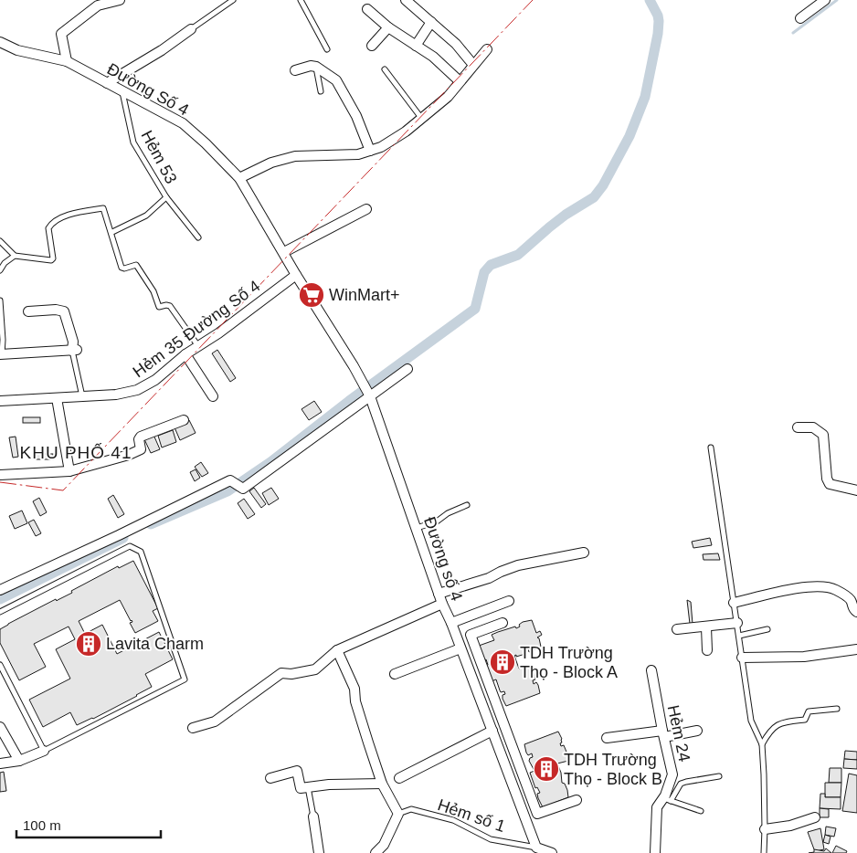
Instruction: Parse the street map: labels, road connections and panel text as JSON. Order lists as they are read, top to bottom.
{
  "streets": {
    "street": [
      "Đường Số 4",
      "Hẻm 35 Đường Số 4",
      "Đường số 4",
      "Hẻm 24"
    ],
    "lane": ["Hẻm 53", "Hẻm số 1"]
  },
  "crossings": [
    ["Đường Số 4", "Hẻm 53"],
    ["Đường Số 4", "Hẻm 35 Đường Số 4"],
    ["Đường Số 4", "Đường số 4"],
    ["Hẻm 35 Đường Số 4", "Đường số 4"],
    ["Đường số 4", "Hẻm số 1"]
  ],
  "districts": ["KHU PHỐ 41"],
  "places": {
    "supermarket": ["WinMart+"],
    "building": ["Lavita Charm", "TDH Trường Thọ - Block A", "TDH Trường Thọ - Block B"]
  },
  "scale_bar": "100 m"
}
